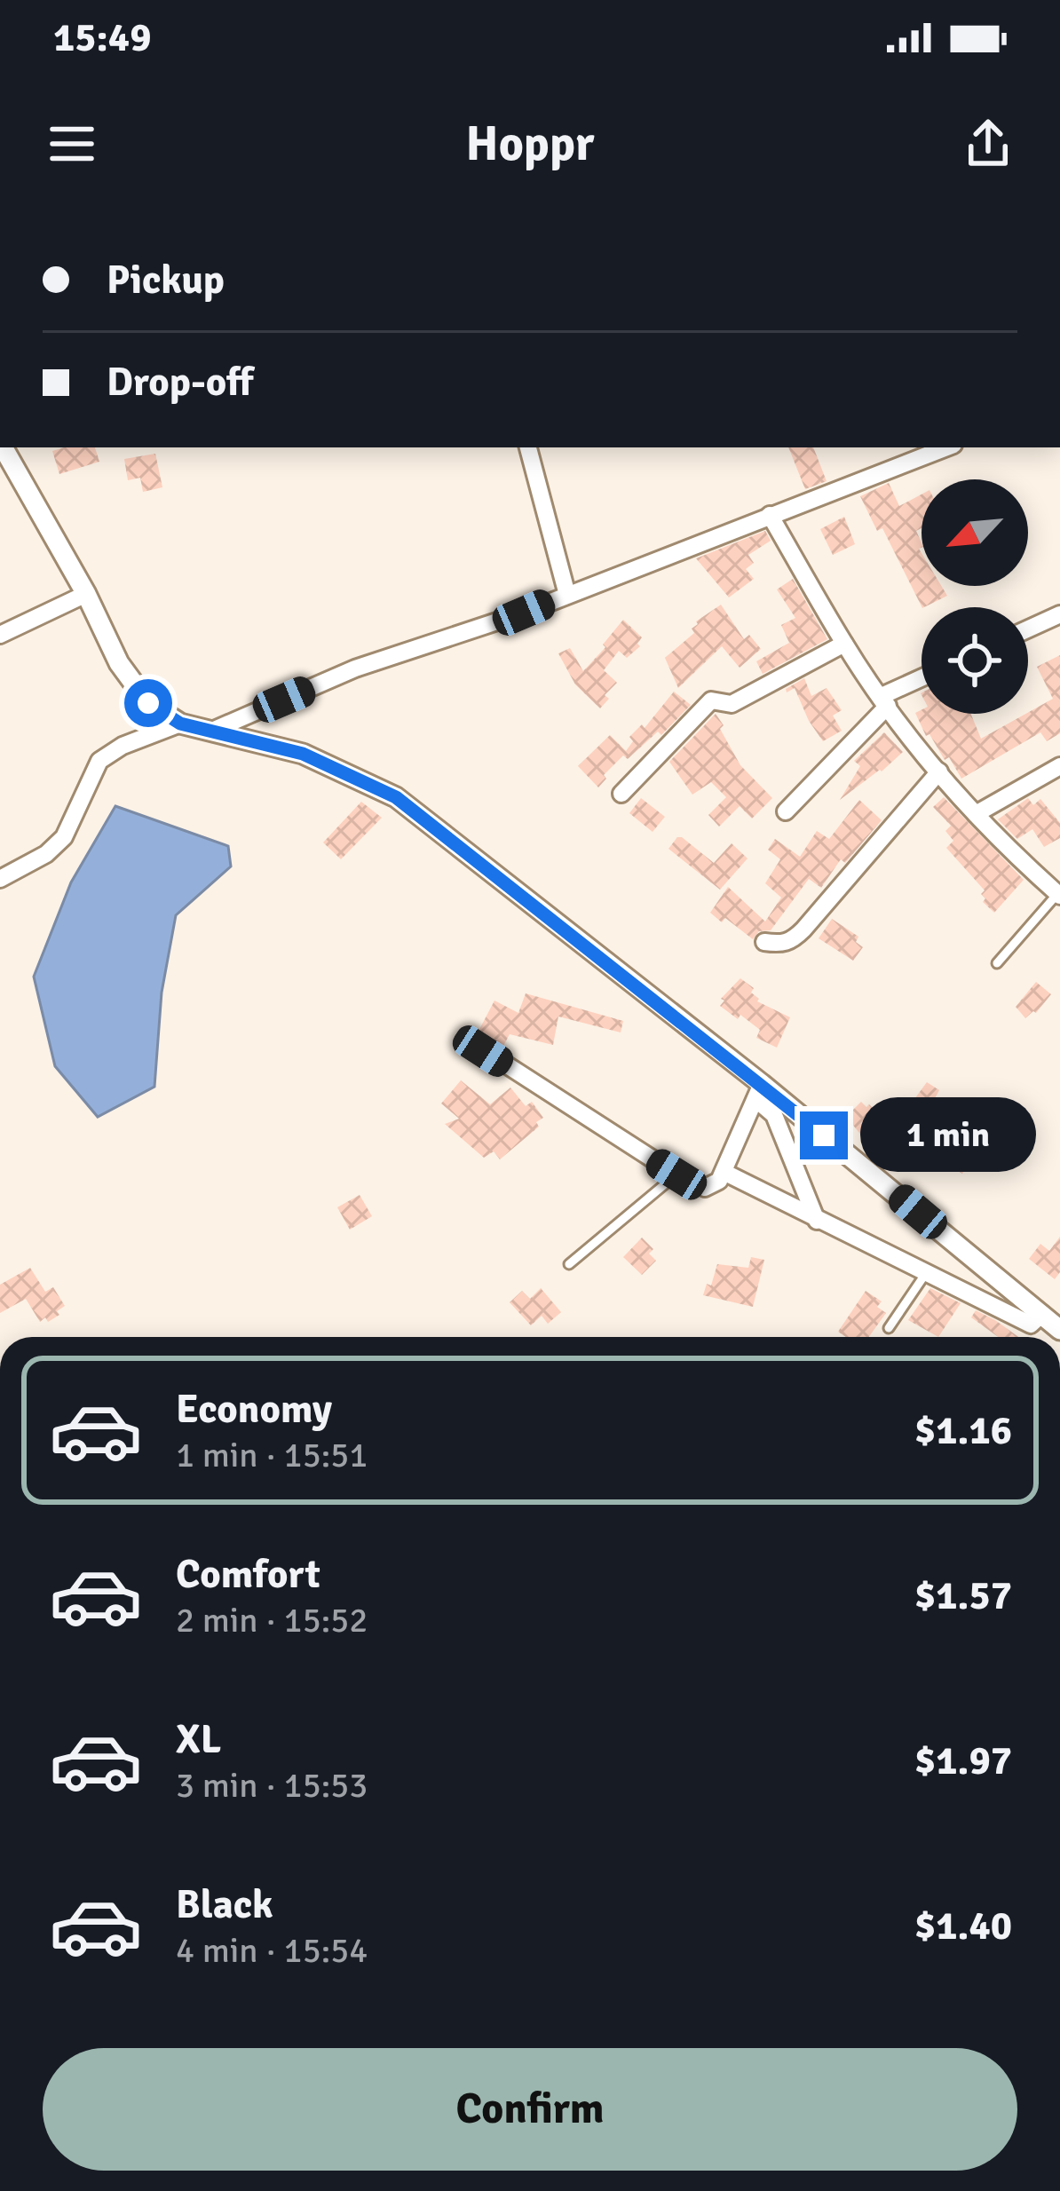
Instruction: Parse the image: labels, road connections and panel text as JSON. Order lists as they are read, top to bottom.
{
  "north": "bottom left",
  "page": {
    "status": "15:49",
    "header": "Hoppr",
    "banner": ["Pickup", "Drop-off"],
    "bubble": "1 min",
    "list": [
      {
        "name": "Economy",
        "note": "1 min · 15:51",
        "value": "$1.16"
      },
      {
        "name": "Comfort",
        "note": "2 min · 15:52",
        "value": "$1.57"
      },
      {
        "name": "XL",
        "note": "3 min · 15:53",
        "value": "$1.97"
      },
      {
        "name": "Black",
        "note": "4 min · 15:54",
        "value": "$1.40"
      }
    ],
    "buttons": "Confirm"
  }
}
